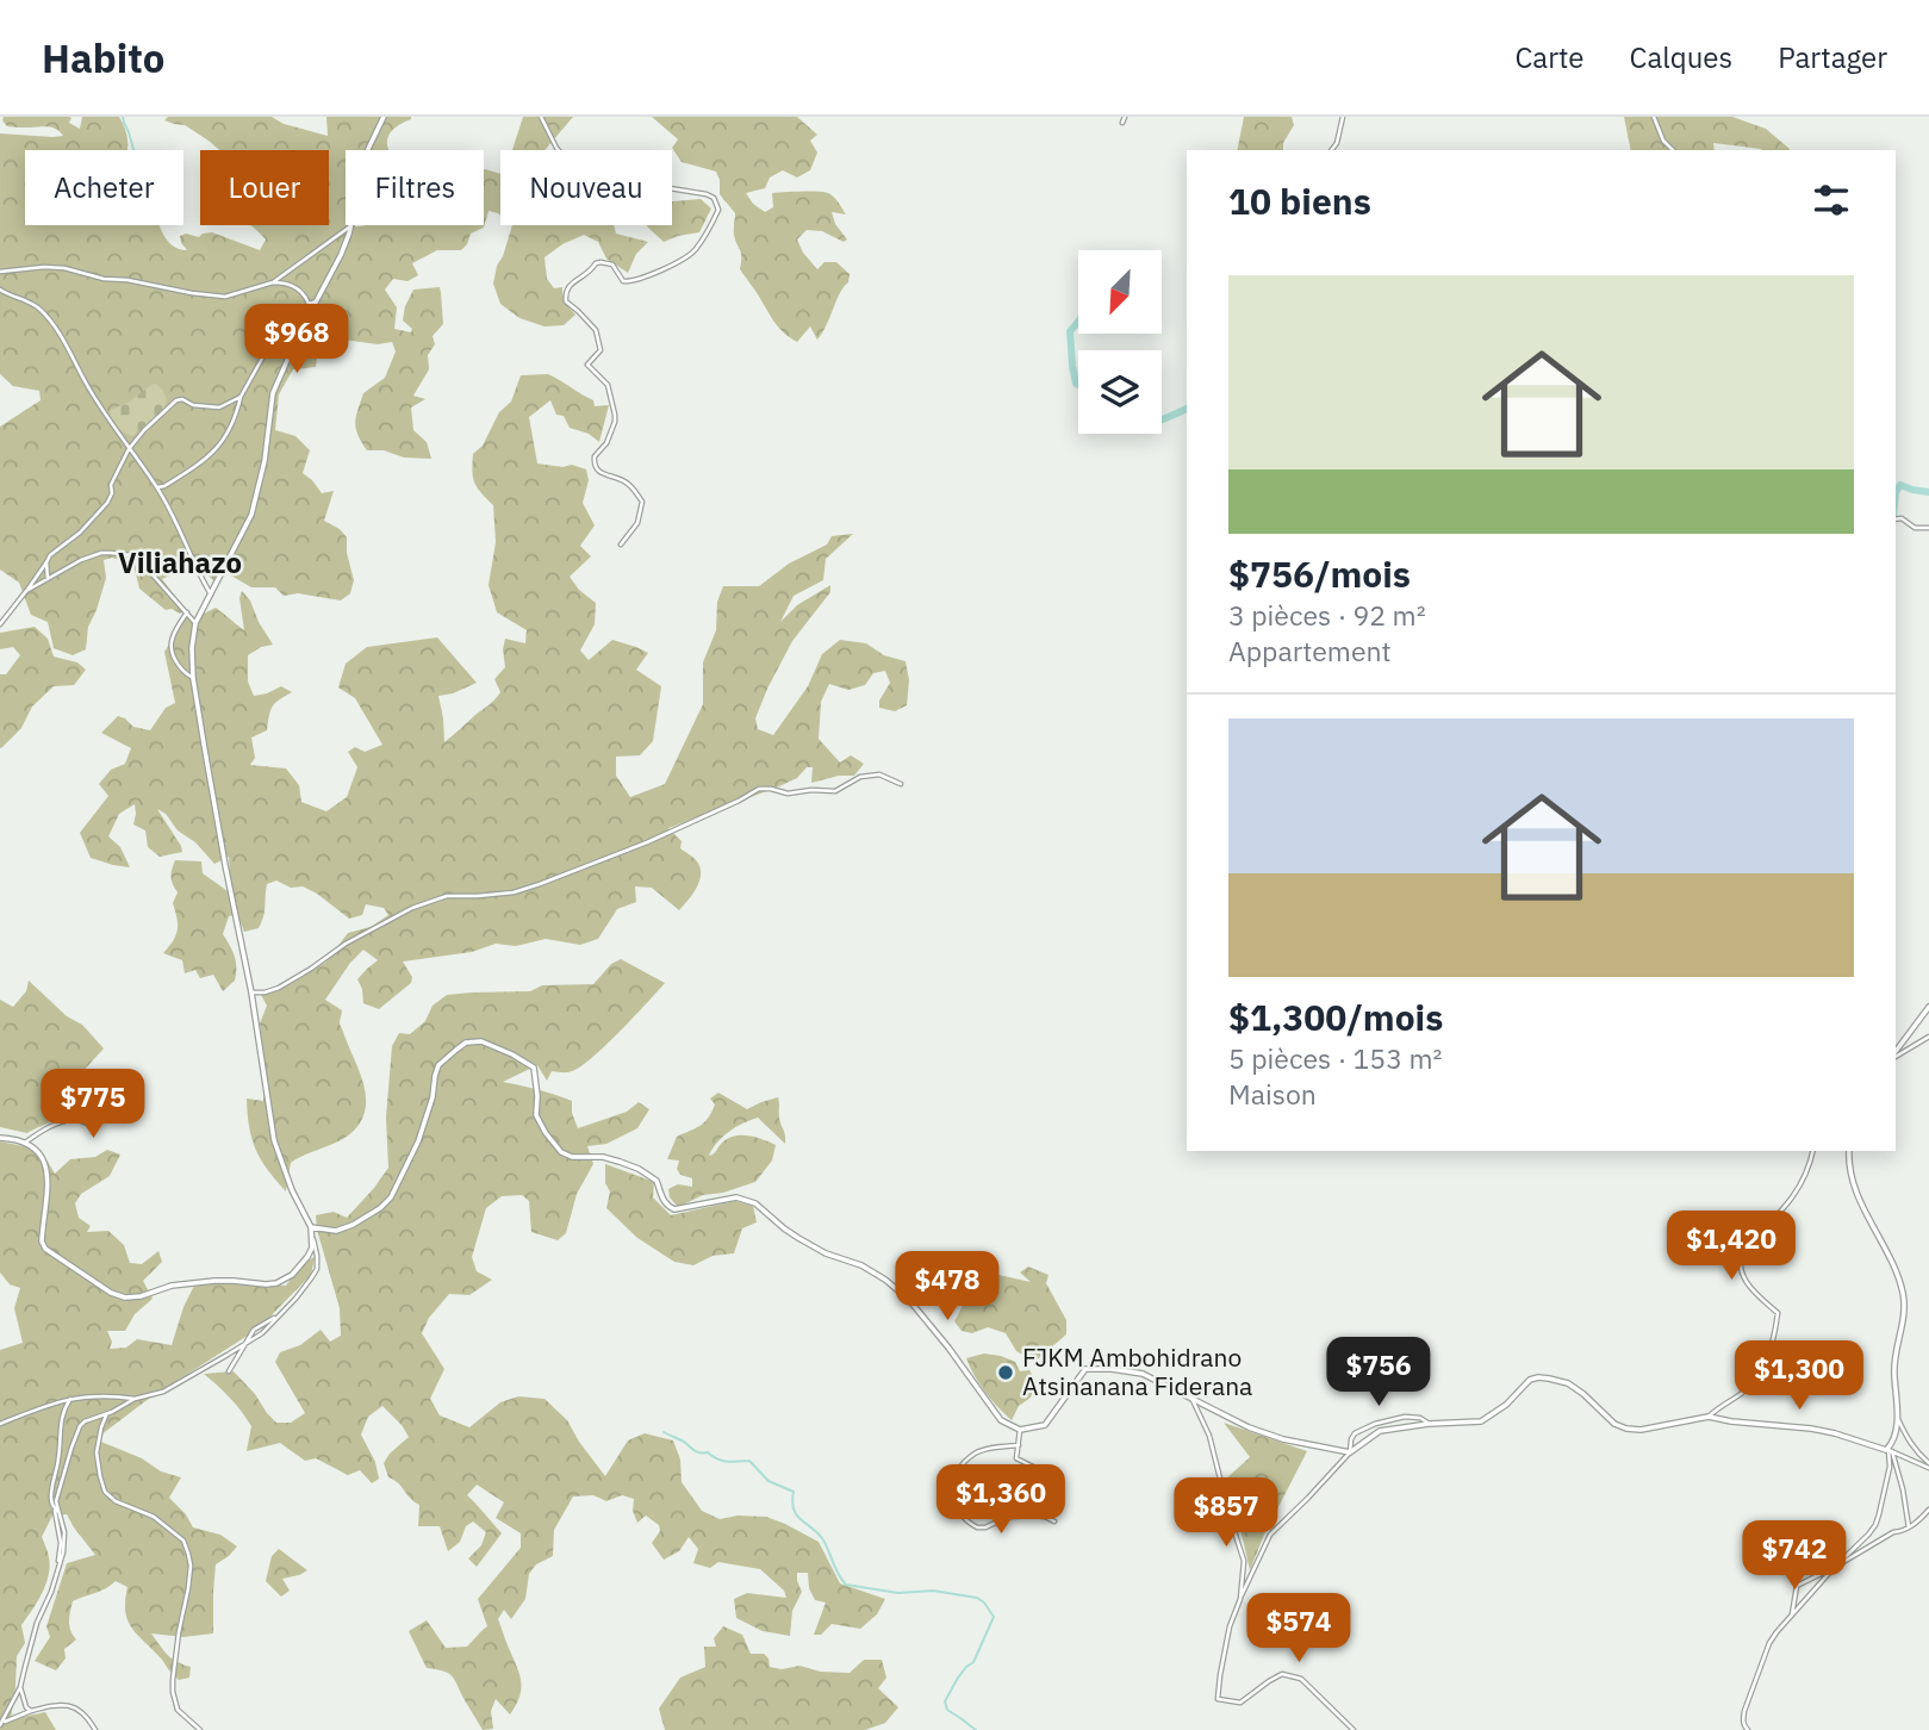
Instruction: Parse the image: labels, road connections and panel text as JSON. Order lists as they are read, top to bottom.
{
  "districts": ["Viliahazo"],
  "places": ["FJKM Ambohidrano Atsinanana Fiderana"],
  "north": "bottom left",
  "page": {
    "header": "Habito",
    "nav": ["Carte", "Calques", "Partager"],
    "chip": [
      "Acheter",
      "Louer",
      "Filtres",
      "Nouveau"
    ],
    "heading": "10 biens",
    "list": [
      {
        "name": "$756/mois",
        "note": "3 pièces · 92 m² · Appartement"
      },
      {
        "name": "$1,300/mois",
        "note": "5 pièces · 153 m² · Maison"
      }
    ],
    "price": [
      "$968",
      "$775",
      "$1,420",
      "$478",
      "$756",
      "$1,300",
      "$1,360",
      "$857",
      "$742",
      "$574"
    ]
  }
}
